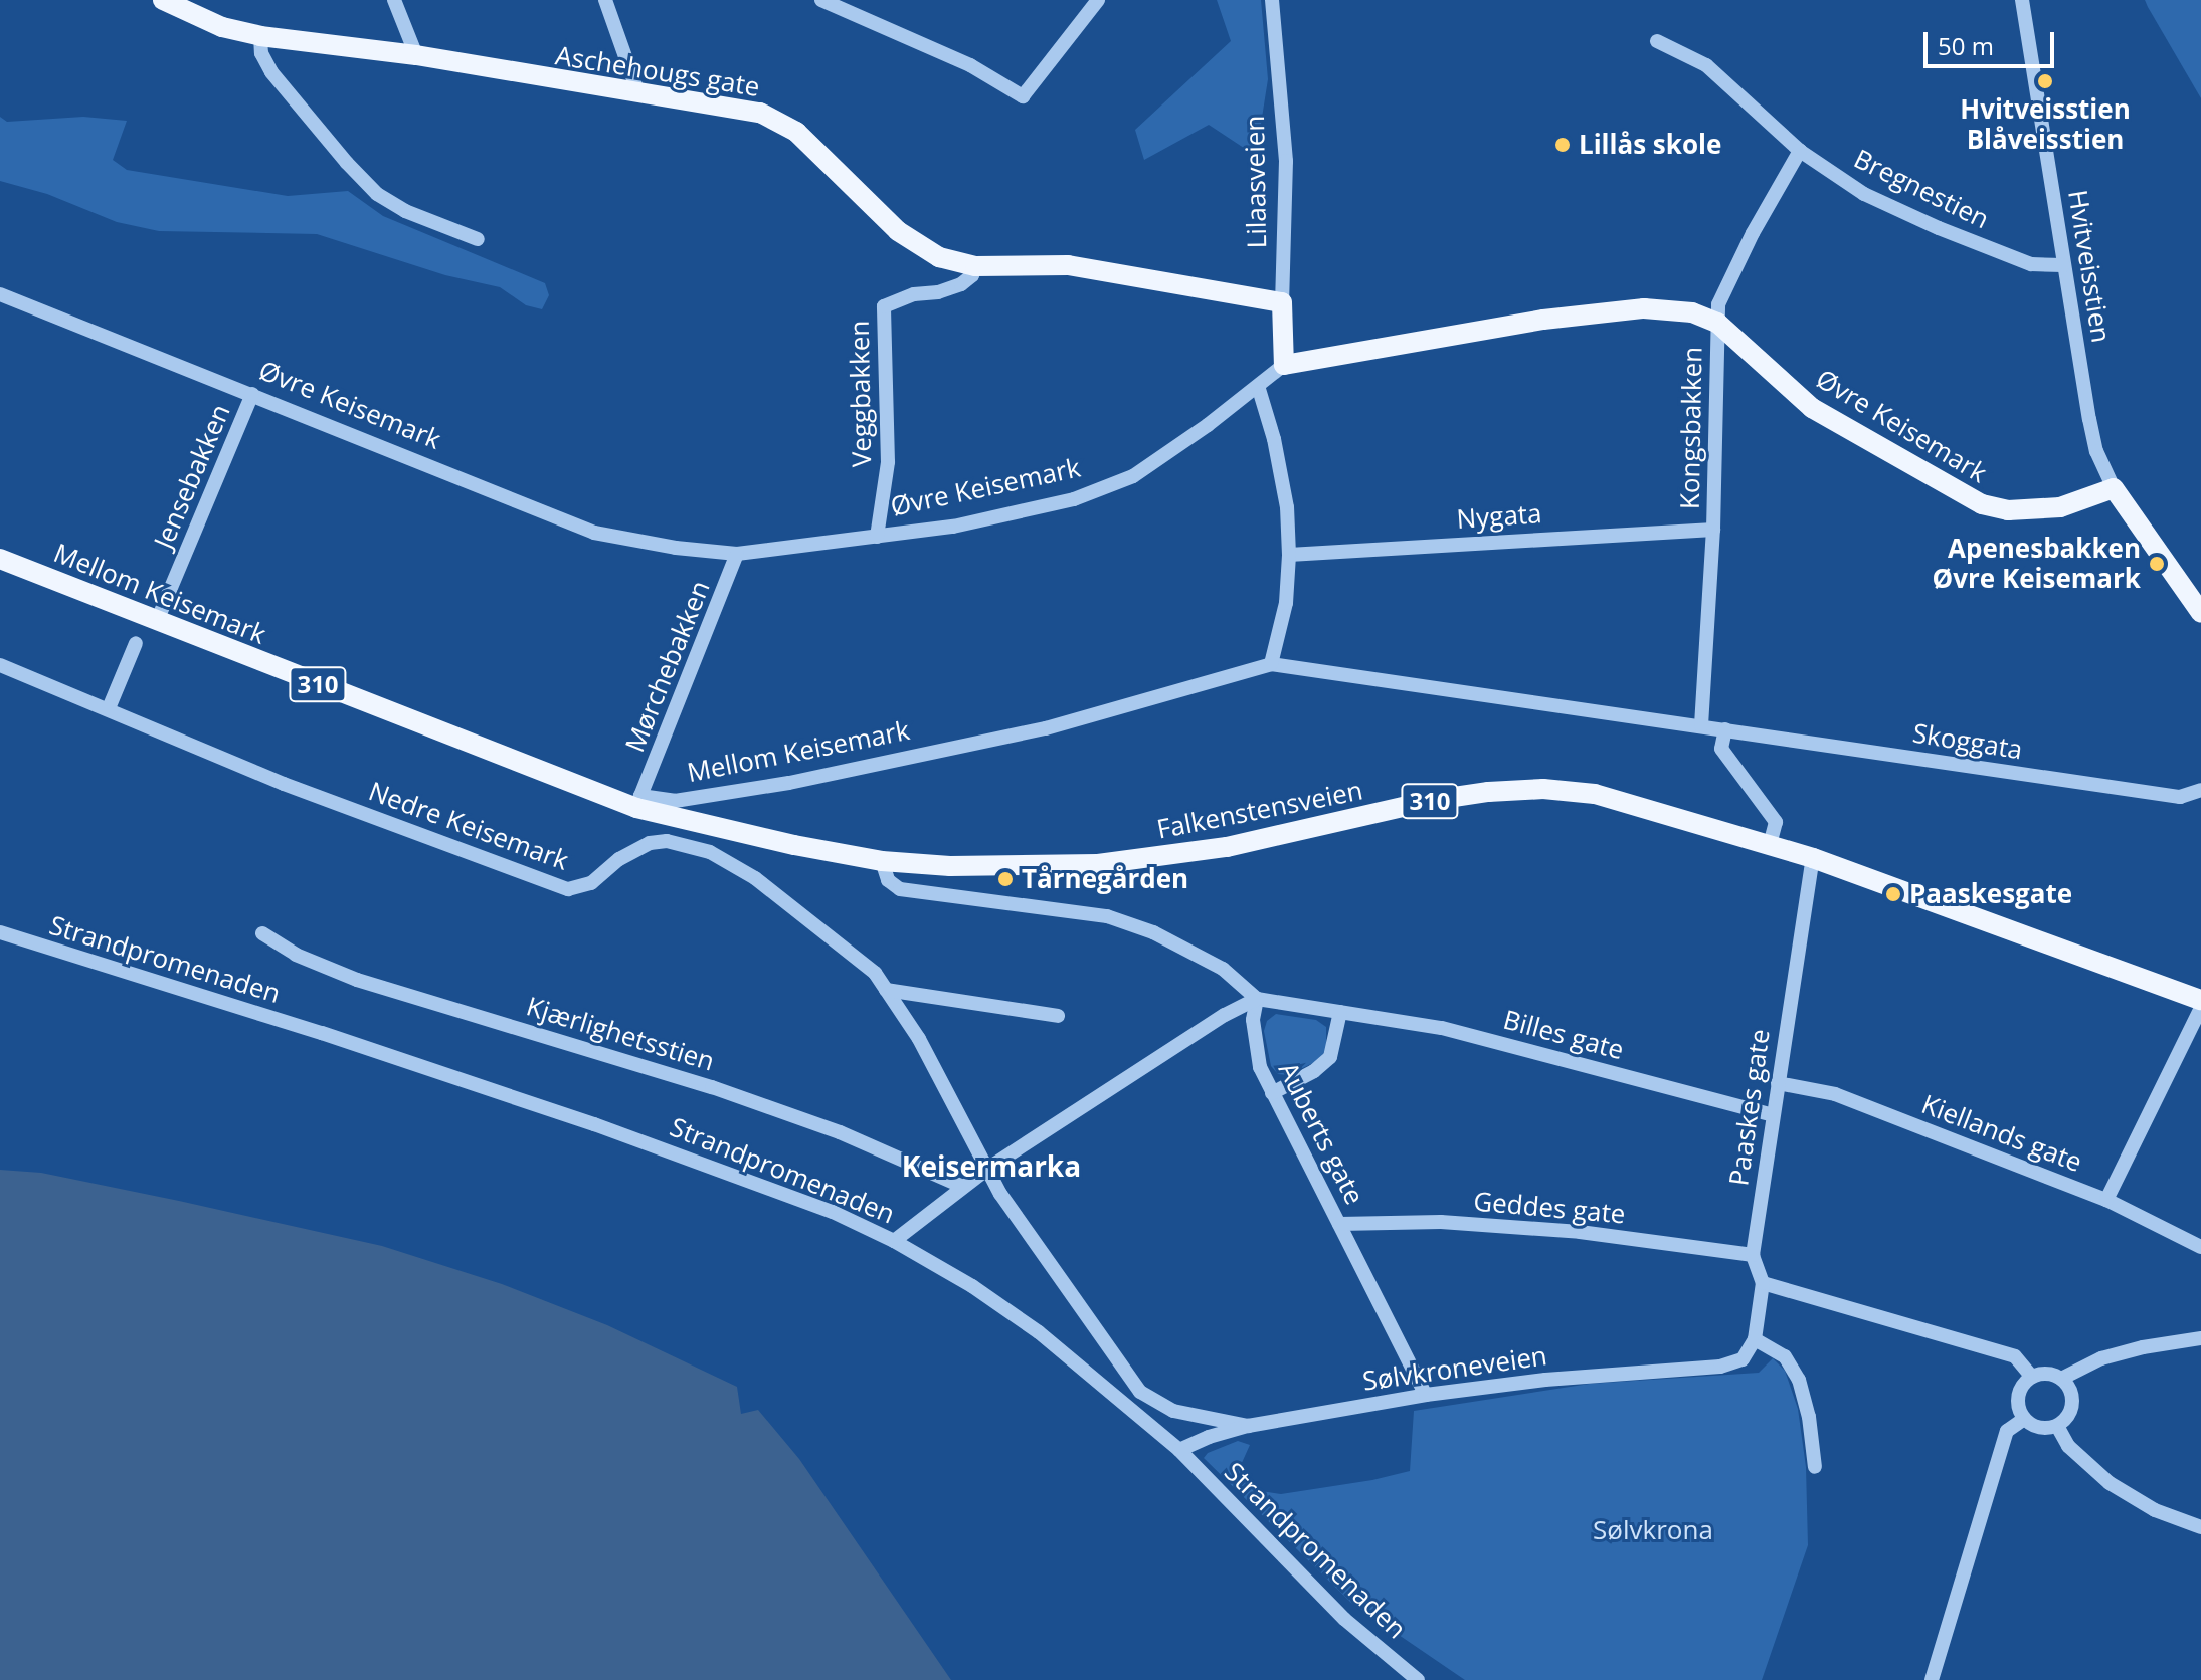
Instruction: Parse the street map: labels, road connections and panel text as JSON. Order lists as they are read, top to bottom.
{
  "streets": {
    "main road": [
      "Aschehougs gate",
      "Lilaasveien",
      "Øvre Keisemark",
      "Mellom Keisemark",
      "310",
      "Falkenstensveien"
    ],
    "street": [
      "Bregnestien",
      "Hvitveisstien",
      "Veggbakken",
      "Kongsbakken",
      "Jensebakken",
      "Nygata",
      "Mørchebakken",
      "Skoggata",
      "Nedre Keisemark",
      "Strandpromenaden",
      "Kjærlighetsstien",
      "Billes gate",
      "Paaskes gate",
      "Auberts gate",
      "Kiellands gate",
      "Geddes gate",
      "Sølvkroneveien"
    ]
  },
  "crossings": [
    ["Aschehougs gate", "Lilaasveien"],
    ["Aschehougs gate", "Veggbakken"],
    ["Lilaasveien", "Øvre Keisemark"],
    ["Bregnestien", "Hvitveisstien"],
    ["Bregnestien", "Kongsbakken"],
    ["Hvitveisstien", "Øvre Keisemark"],
    ["Veggbakken", "Øvre Keisemark"],
    ["Øvre Keisemark", "Kongsbakken"],
    ["Øvre Keisemark", "Jensebakken"],
    ["Øvre Keisemark", "Mørchebakken"],
    ["Kongsbakken", "Nygata"],
    ["Kongsbakken", "Skoggata"],
    ["Jensebakken", "Mellom Keisemark"],
    ["Mellom Keisemark", "Mørchebakken"],
    ["Mellom Keisemark", "Skoggata"],
    ["Mellom Keisemark", "Falkenstensveien"],
    ["Mørchebakken", "Falkenstensveien"],
    ["Falkenstensveien", "Paaskes gate"],
    ["Nedre Keisemark", "Sølvkroneveien"],
    ["Strandpromenaden", "Sølvkroneveien"],
    ["Billes gate", "Paaskes gate"],
    ["Billes gate", "Auberts gate"],
    ["Paaskes gate", "Kiellands gate"],
    ["Paaskes gate", "Geddes gate"],
    ["Paaskes gate", "Sølvkroneveien"],
    ["Auberts gate", "Geddes gate"],
    ["Auberts gate", "Sølvkroneveien"]
  ],
  "districts": ["Keisermarka"],
  "parks": ["Sølvkrona"],
  "places": [
    "Hvitveisstien Blåveisstien",
    "Lillås skole",
    "Apenesbakken Øvre Keisemark",
    "Tårnegården",
    "Paaskesgate"
  ],
  "scale_bar": "50 m"
}
